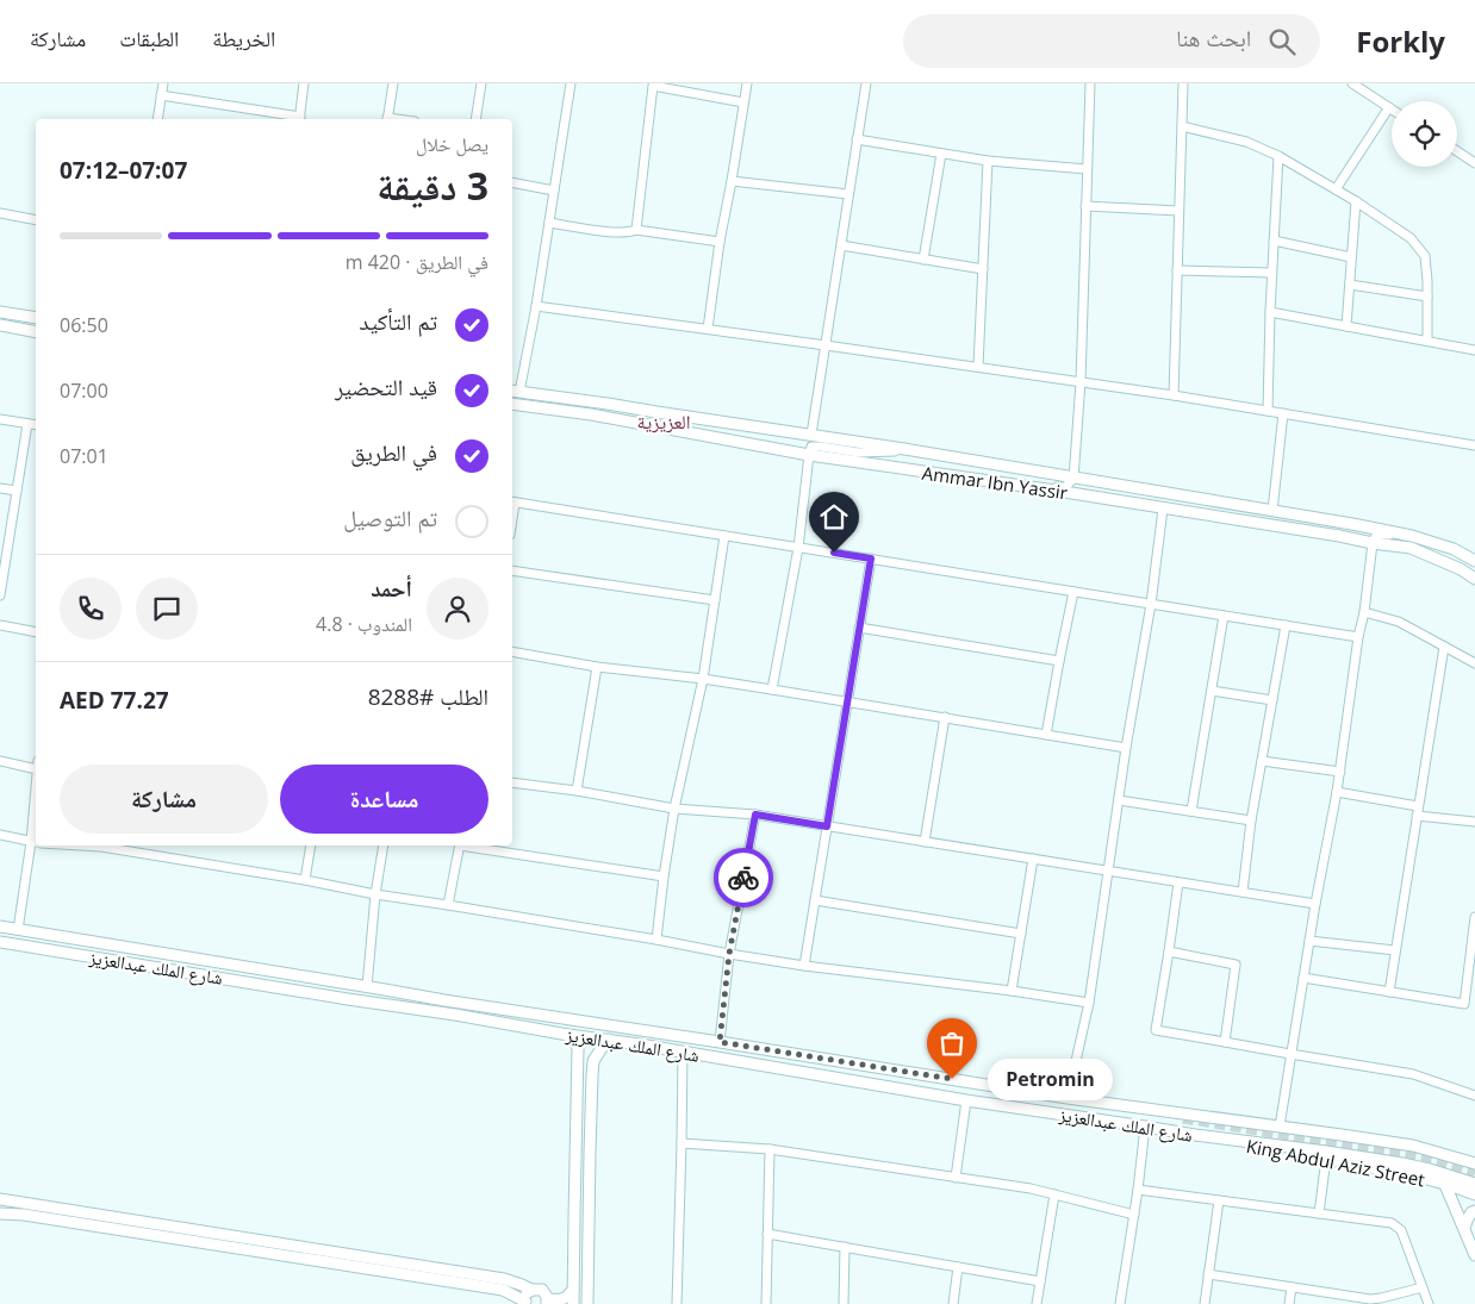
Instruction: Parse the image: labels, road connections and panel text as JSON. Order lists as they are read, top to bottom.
{
  "streets": {
    "street": ["Ammar Ibn Yassir", "شارع الملك عبدالعزيز", "King Abdul Aziz Street"]
  },
  "crossings": [
    ["شارع الملك عبدالعزيز", "King Abdul Aziz Street"]
  ],
  "districts": ["العزيزية"],
  "places": ["Petromin"],
  "page": {
    "header": "Forkly",
    "search": "ابحث هنا",
    "nav": ["الخريطة", "الطبقات", "مشاركة"],
    "heading": ["3 دقيقة", "يصل خلال", "07:07–07:12"],
    "panel": [
      "أحمد",
      "المندوب · 4.8",
      "الطلب #8288",
      "AED 77.27"
    ],
    "bar": "في الطريق · 420 m",
    "list": [
      ["تم التأكيد", "06:50"],
      ["قيد التحضير", "07:00"],
      ["في الطريق", "07:01"],
      "تم التوصيل"
    ],
    "buttons": ["مساعدة", "مشاركة"],
    "bubble": "Petromin"
  }
}
